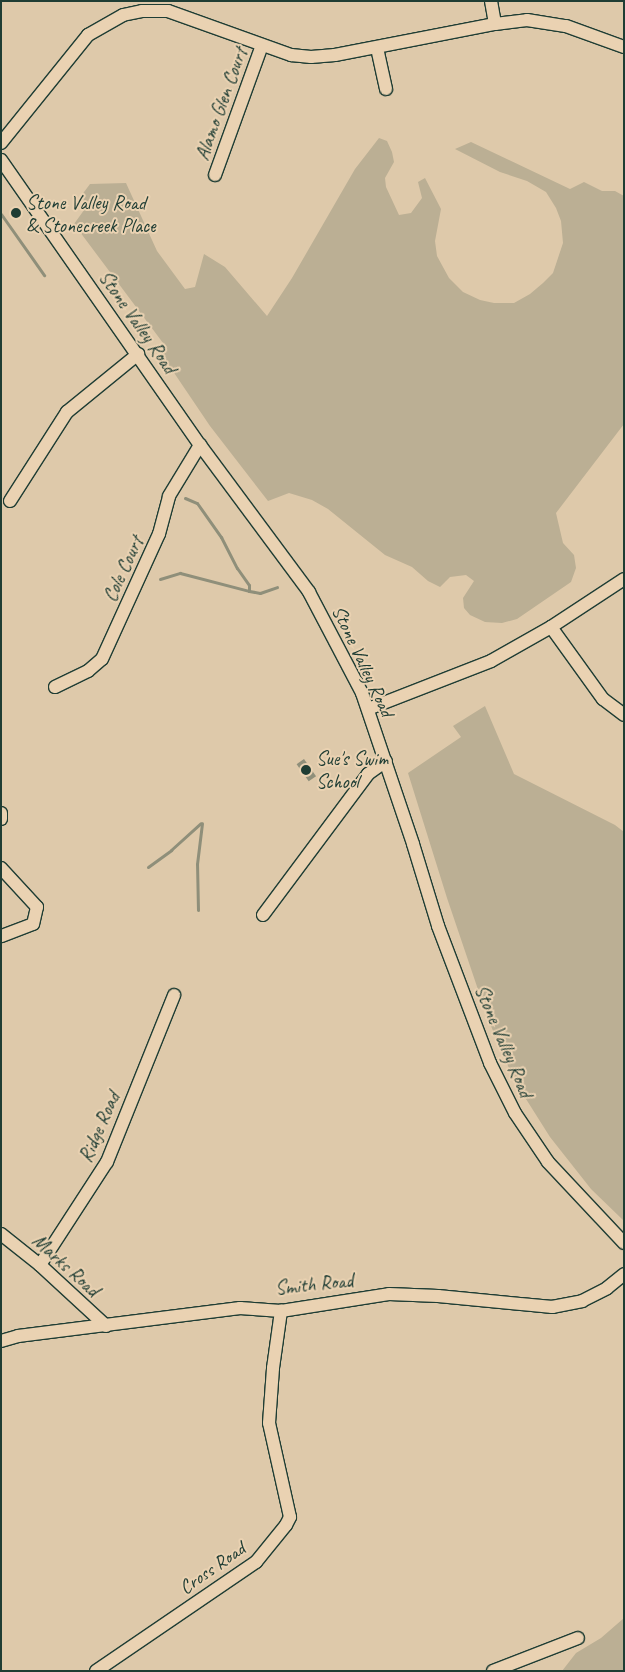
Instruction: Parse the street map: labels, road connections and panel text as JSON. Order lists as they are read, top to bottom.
{
  "streets": {
    "street": [
      "Alamo Glen Court",
      "Stone Valley Road",
      "Cole Court",
      "Ridge Road",
      "Marks Road",
      "Smith Road",
      "Cross Road"
    ]
  },
  "crossings": [
    ["Stone Valley Road", "Cole Court"],
    ["Ridge Road", "Marks Road"],
    ["Marks Road", "Smith Road"],
    ["Smith Road", "Cross Road"]
  ],
  "places": ["Stone Valley Road & Stonecreek Place", "Sue's Swim School"]
}
